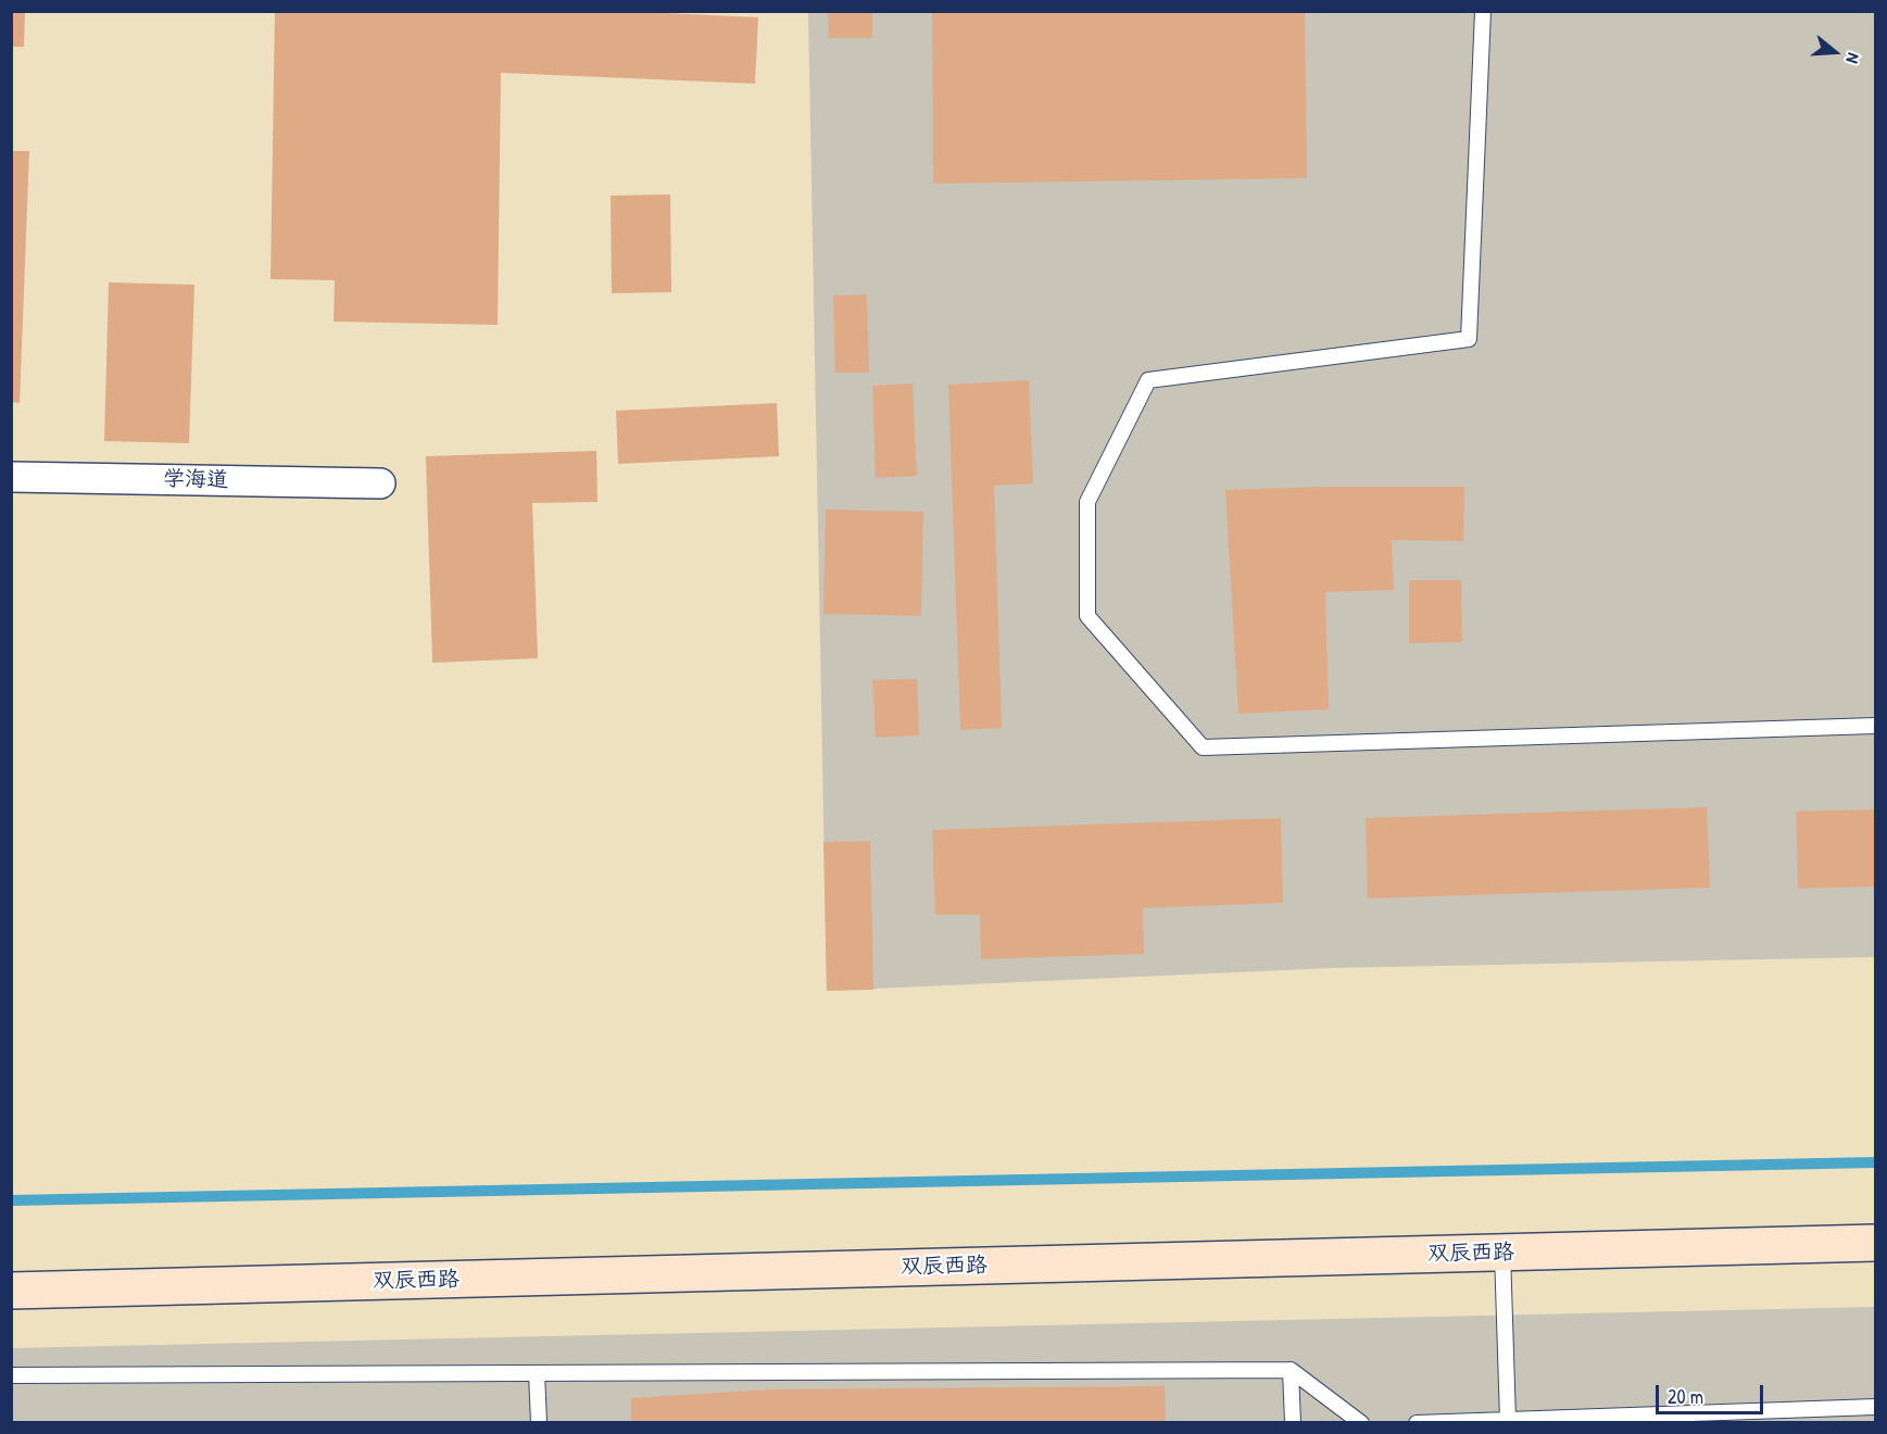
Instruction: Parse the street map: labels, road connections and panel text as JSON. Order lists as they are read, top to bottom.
{
  "streets": {
    "main road": ["双辰西路"],
    "street": ["学海道"]
  },
  "scale_bar": "20 m",
  "north": "right"
}
